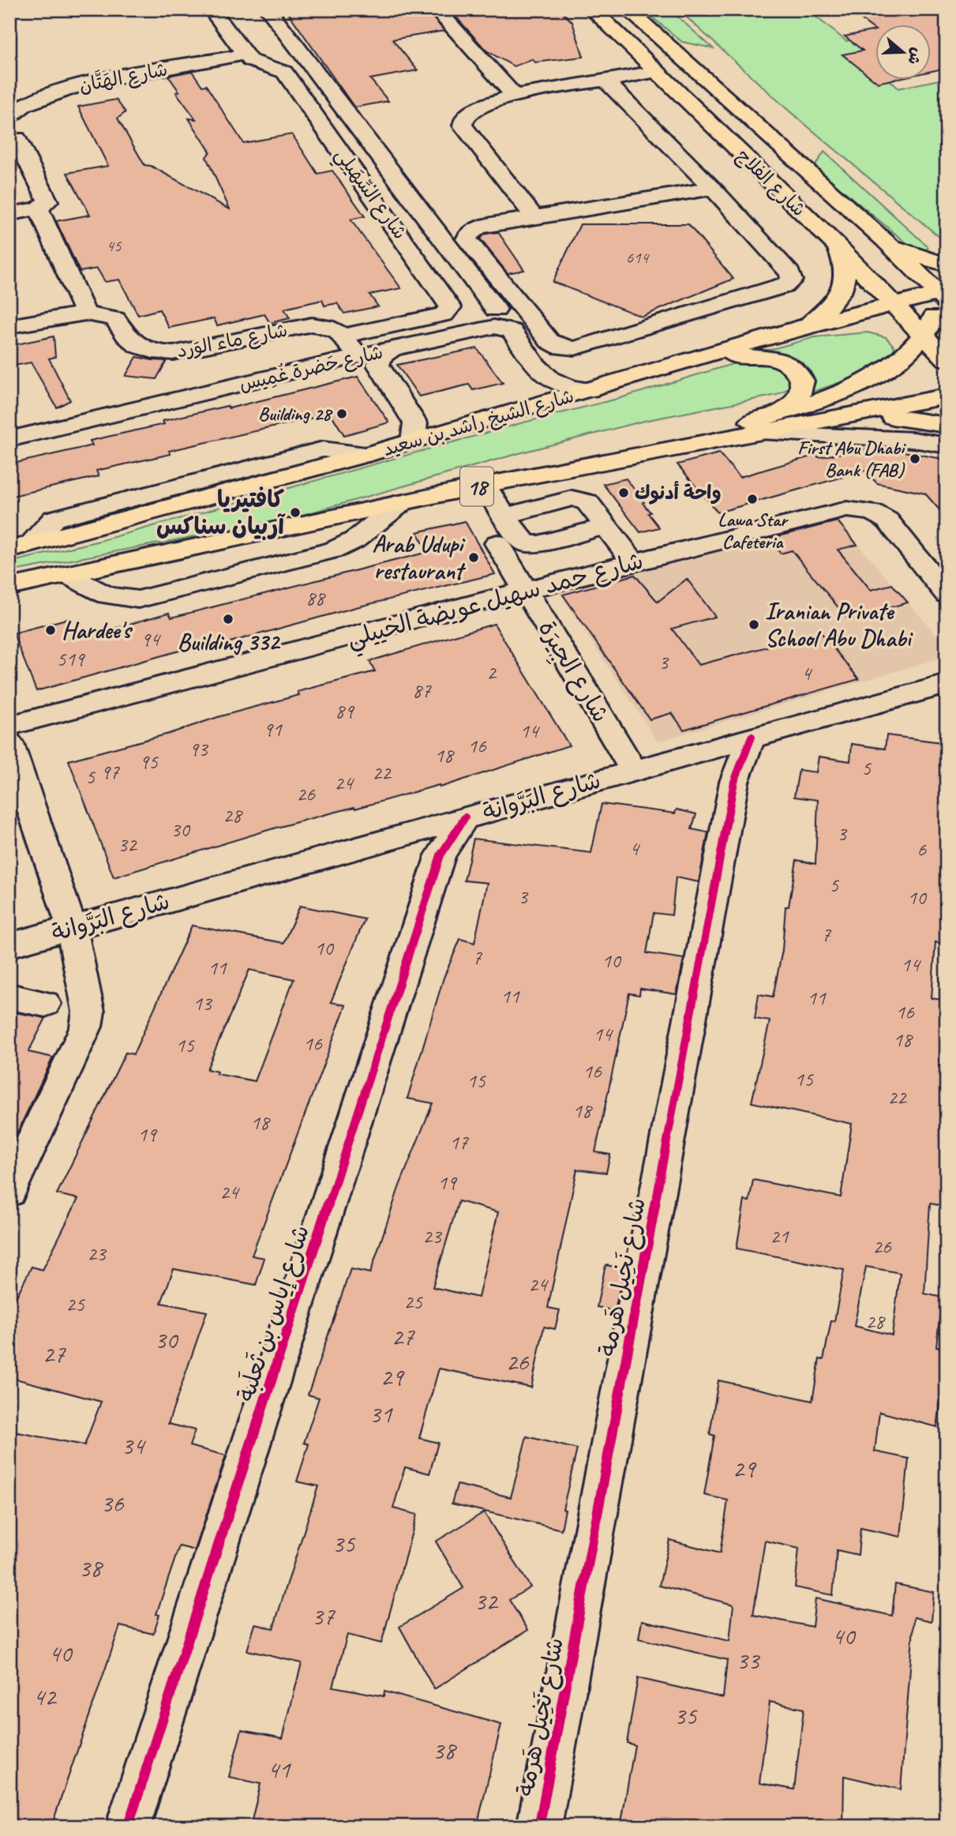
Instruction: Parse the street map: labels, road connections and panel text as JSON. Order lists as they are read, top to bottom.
{
  "streets": {
    "main road": ["شارع الفلاح", "شارع الشيخ راشد بن سعيد", "18"],
    "street": [
      "شارع الهَتَّان",
      "شارع السِّهَيلِي",
      "شارع ماء الوَرد",
      "شارع حَضرة غُمِيس",
      "شارع حمد سهيل عويضة الخييلي",
      "شارع الجِيرَة",
      "شارع البَرَّوانة",
      "شارع نَخِيل هَرمة",
      "شارع إياس بن ثَعلَبة"
    ]
  },
  "crossings": [
    ["شارع الهَتَّان", "شارع السِّهَيلِي"],
    ["شارع الفلاح", "شارع الشيخ راشد بن سعيد"],
    ["شارع السِّهَيلِي", "شارع ماء الوَرد"],
    ["شارع حَضرة غُمِيس", "شارع الشيخ راشد بن سعيد"],
    ["18", "شارع الجِيرَة"],
    ["شارع حمد سهيل عويضة الخييلي", "شارع الجِيرَة"],
    ["شارع الجِيرَة", "شارع البَرَّوانة"],
    ["شارع البَرَّوانة", "شارع نَخِيل هَرمة"],
    ["شارع البَرَّوانة", "شارع إياس بن ثَعلَبة"]
  ],
  "places": [
    "Building 28",
    "First Abu Dhabi Bank (FAB)",
    "واحة أدنوك",
    "Lawa Star Cafeteria",
    "كافتيريا آربيان سناكس",
    "Arab Udupi restaurant",
    "Building 332",
    "Iranian Private School Abu Dhabi",
    "Hardee's"
  ],
  "house_numbers": [
    "45",
    "614",
    "88",
    "94",
    "519",
    "3",
    "2",
    "4",
    "87",
    "89",
    "91",
    "14",
    "16",
    "93",
    "18",
    "95",
    "5",
    "97",
    "22",
    "5",
    "24",
    "26",
    "28",
    "30",
    "3",
    "32",
    "4",
    "6",
    "5",
    "3",
    "10",
    "7",
    "10",
    "7",
    "10",
    "14",
    "11",
    "11",
    "11",
    "13",
    "16",
    "14",
    "18",
    "16",
    "15",
    "16",
    "15",
    "15",
    "22",
    "18",
    "18",
    "19",
    "17",
    "19",
    "24",
    "23",
    "21",
    "26",
    "23",
    "24",
    "25",
    "25",
    "28",
    "27",
    "30",
    "27",
    "26",
    "29",
    "31",
    "34",
    "29",
    "36",
    "35",
    "38",
    "32",
    "37",
    "40",
    "40",
    "33",
    "42",
    "35",
    "38",
    "41"
  ],
  "north": "right"
}
